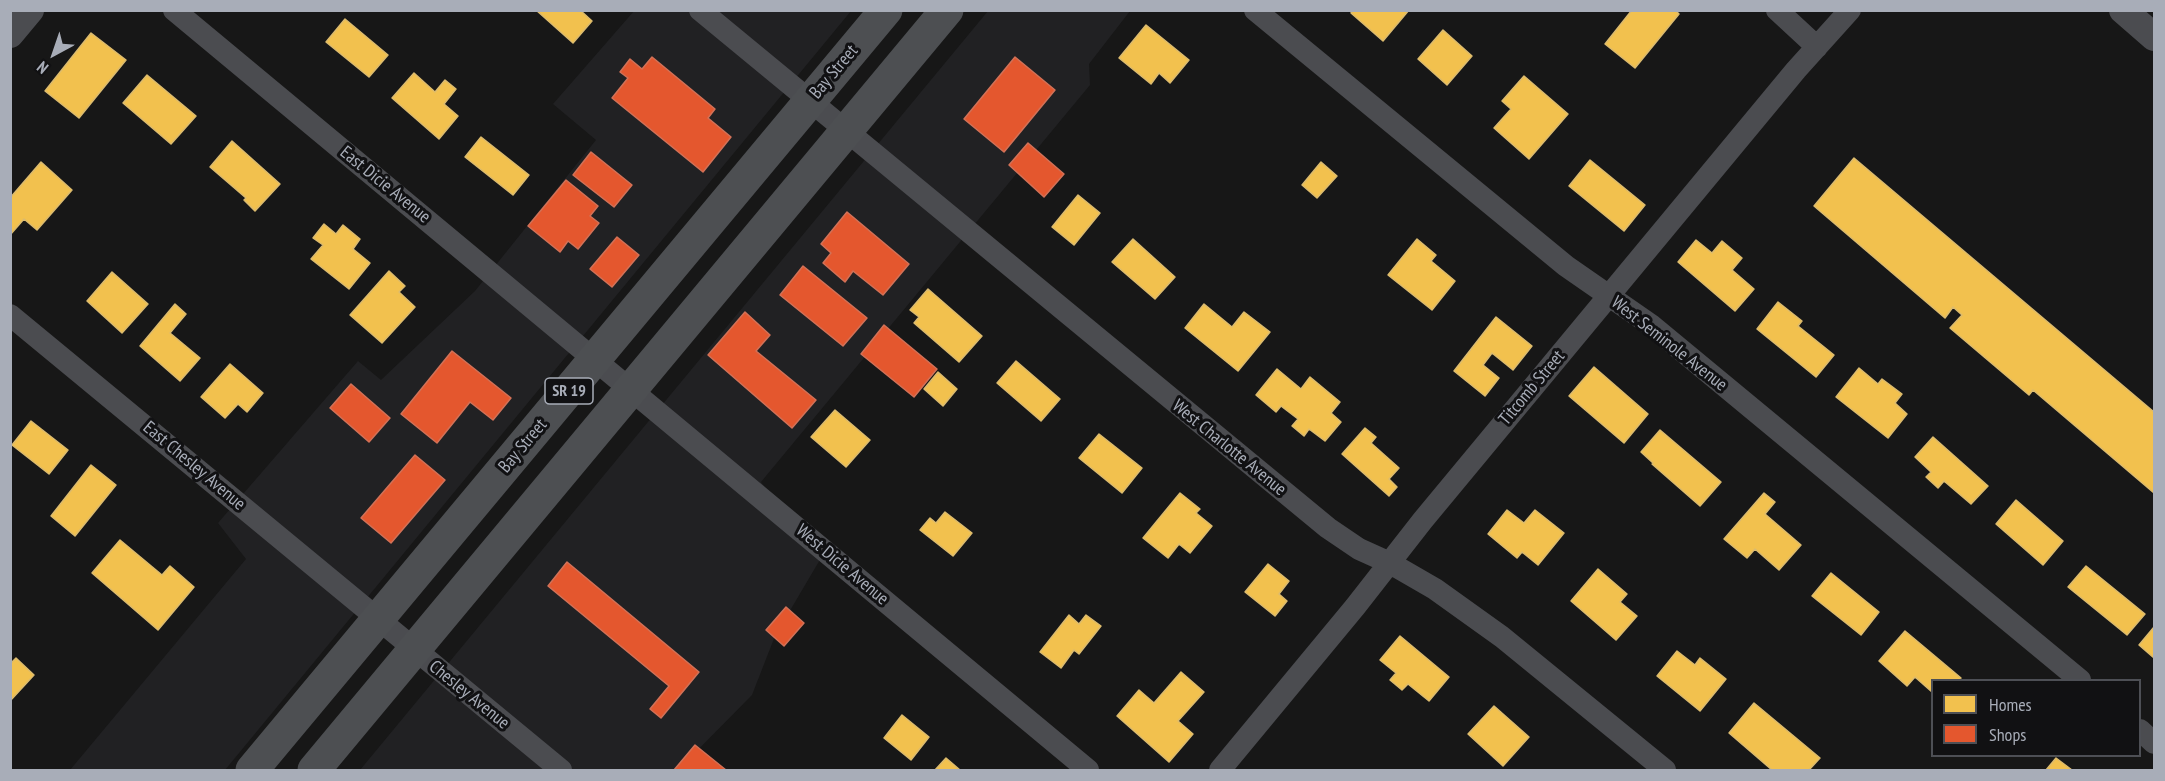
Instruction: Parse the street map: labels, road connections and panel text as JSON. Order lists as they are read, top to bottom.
{
  "streets": {
    "main road": ["Bay Street", "SR 19"],
    "street": [
      "East Dicie Avenue",
      "West Seminole Avenue",
      "Titcomb Street",
      "West Charlotte Avenue",
      "East Chesley Avenue",
      "West Dicie Avenue",
      "Chesley Avenue"
    ]
  },
  "crossings": [
    ["Bay Street", "East Dicie Avenue"],
    ["Bay Street", "West Charlotte Avenue"],
    ["Bay Street", "East Chesley Avenue"],
    ["Bay Street", "West Dicie Avenue"],
    ["Bay Street", "Chesley Avenue"],
    ["East Dicie Avenue", "West Dicie Avenue"],
    ["West Seminole Avenue", "Titcomb Street"],
    ["Titcomb Street", "West Charlotte Avenue"],
    ["SR 19", "West Charlotte Avenue"],
    ["SR 19", "West Dicie Avenue"],
    ["SR 19", "Chesley Avenue"],
    ["East Chesley Avenue", "Chesley Avenue"]
  ],
  "legend": ["Homes", "Shops"],
  "north": "bottom left"
}
